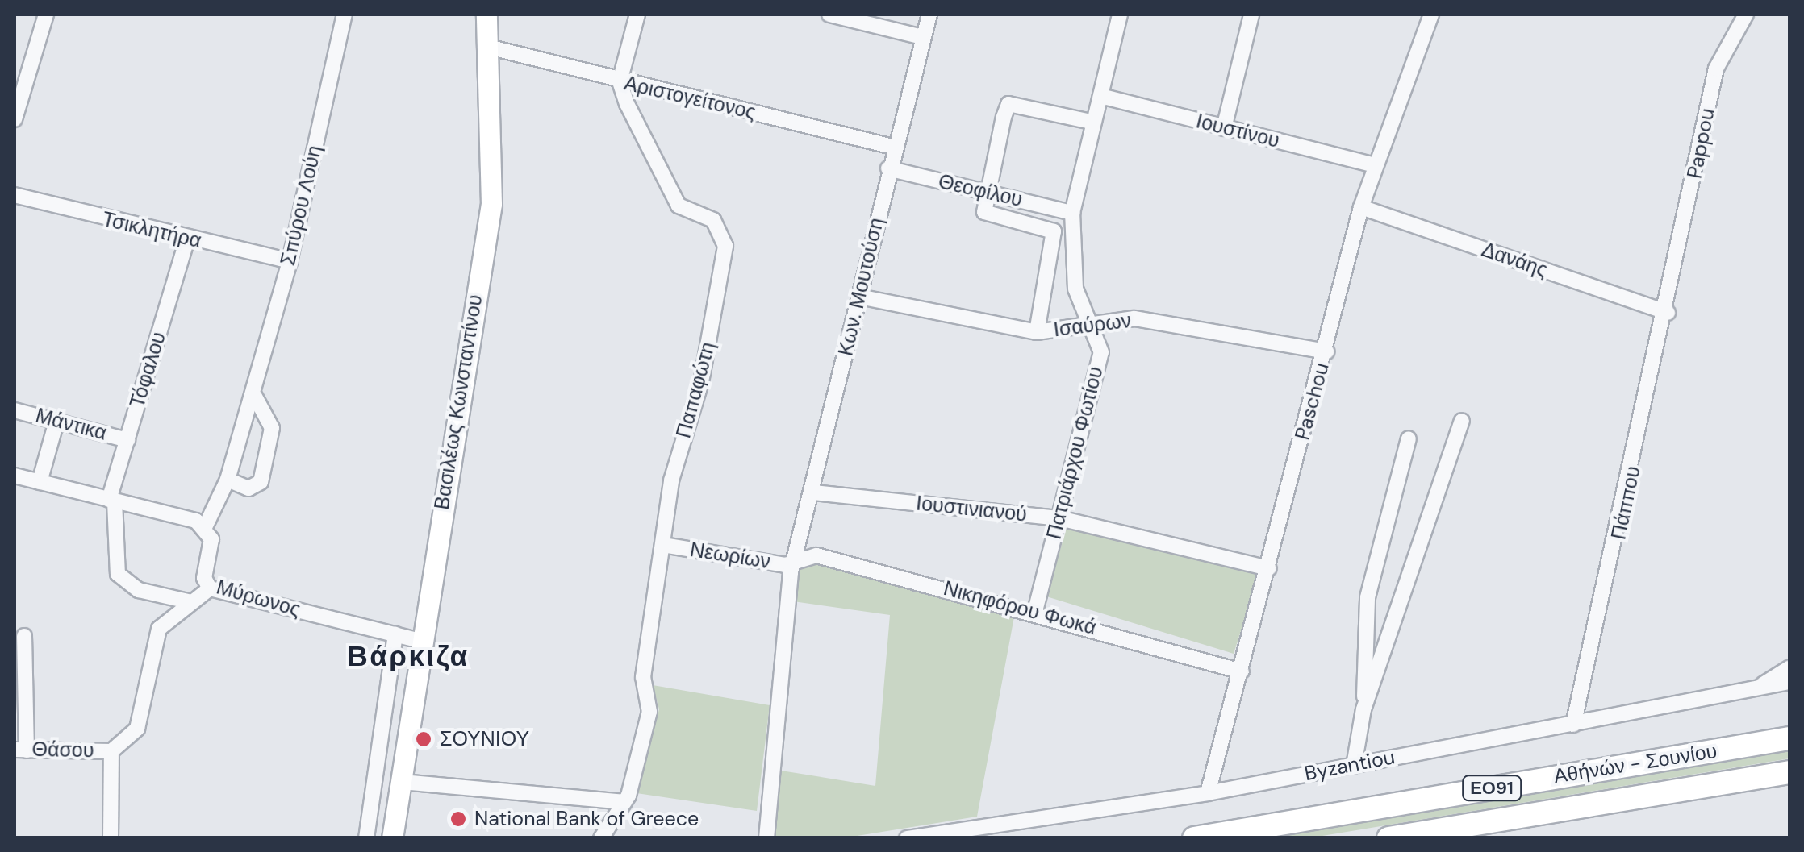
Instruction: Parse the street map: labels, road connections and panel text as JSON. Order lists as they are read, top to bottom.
{
  "streets": {
    "main road": ["Βασιλέως Κωνσταντίνου", "Αθήνών - Σουνίου", "ΕΟ91"],
    "street": [
      "Αριστογείτονος",
      "Ιουστίνου",
      "Θεοφίλου",
      "Σπύρου Λούη",
      "Τσικλητήρα",
      "Δανάης",
      "Κων. Μουτούση",
      "Ισαύρων",
      "Τόφαλου",
      "Παπαφώτη",
      "Paschou",
      "Μάντικα",
      "Πατριάρχου Φωτίου",
      "Πάππου",
      "Ιουστινιανού",
      "Νεωρίων",
      "Μύρωνος",
      "Νικηφόρου Φωκά",
      "Θάσου",
      "Byzantiou"
    ]
  },
  "crossings": [
    ["Αριστογείτονος", "Κων. Μουτούση"],
    ["Αριστογείτονος", "Παπαφώτη"],
    ["Αριστογείτονος", "Βασιλέως Κωνσταντίνου"],
    ["Ιουστίνου", "Paschou"],
    ["Ιουστίνου", "Πατριάρχου Φωτίου"],
    ["Θεοφίλου", "Κων. Μουτούση"],
    ["Θεοφίλου", "Πατριάρχου Φωτίου"],
    ["Σπύρου Λούη", "Τσικλητήρα"],
    ["Σπύρου Λούη", "Μύρωνος"],
    ["Τσικλητήρα", "Τόφαλου"],
    ["Δανάης", "Paschou"],
    ["Δανάης", "Πάππου"],
    ["Κων. Μουτούση", "Ισαύρων"],
    ["Κων. Μουτούση", "Ιουστινιανού"],
    ["Κων. Μουτούση", "Νεωρίων"],
    ["Κων. Μουτούση", "Νικηφόρου Φωκά"],
    ["Ισαύρων", "Paschou"],
    ["Ισαύρων", "Πατριάρχου Φωτίου"],
    ["Τόφαλου", "Μάντικα"],
    ["Παπαφώτη", "Νεωρίων"],
    ["Paschou", "Ιουστινιανού"],
    ["Paschou", "Νικηφόρου Φωκά"],
    ["Paschou", "Byzantiou"],
    ["Βασιλέως Κωνσταντίνου", "Μύρωνος"],
    ["Πατριάρχου Φωτίου", "Ιουστινιανού"],
    ["Πατριάρχου Φωτίου", "Νικηφόρου Φωκά"],
    ["Πάππου", "Byzantiou"],
    ["Νεωρίων", "Νικηφόρου Φωκά"]
  ],
  "districts": ["Βάρκιζα"],
  "places": ["ΣΟΥΝΙΟΥ", "National Bank of Greece"]
}
